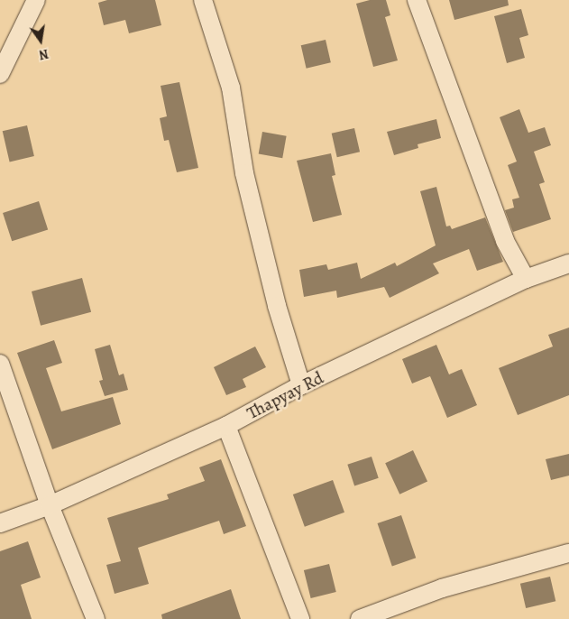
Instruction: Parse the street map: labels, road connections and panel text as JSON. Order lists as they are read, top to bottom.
{
  "streets": {
    "street": ["Thapyay Rd"]
  },
  "north": "bottom"
}
